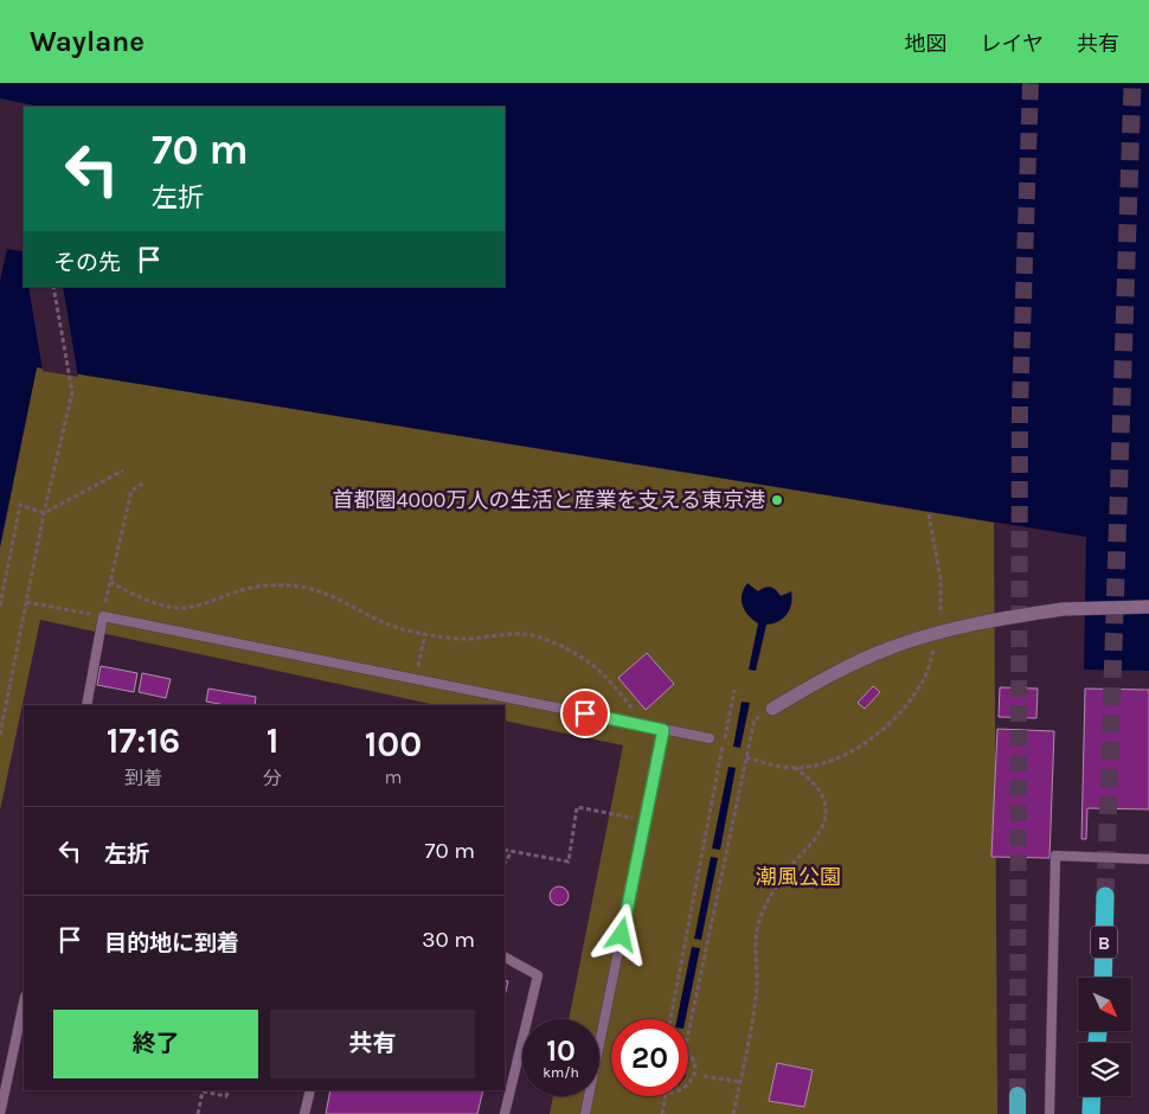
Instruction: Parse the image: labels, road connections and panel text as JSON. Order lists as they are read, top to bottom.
{
  "streets": {
    "highway": ["B"]
  },
  "parks": ["潮風公園"],
  "places": ["首都圏4000万人の生活と産業を支える東京港"],
  "north": "bottom right",
  "page": {
    "header": "Waylane",
    "nav": ["地図", "レイヤ", "共有"],
    "turn": ["70 m", "左折"],
    "then": "その先",
    "eta": [
      "17:16",
      "到着",
      "1",
      "分",
      "100",
      "m"
    ],
    "list": [
      {
        "name": "左折",
        "value": "70 m"
      },
      {
        "name": "目的地に到着",
        "value": "30 m"
      }
    ],
    "buttons": ["終了", "共有"],
    "speed": "10 km/h",
    "limit": "20"
  }
}
